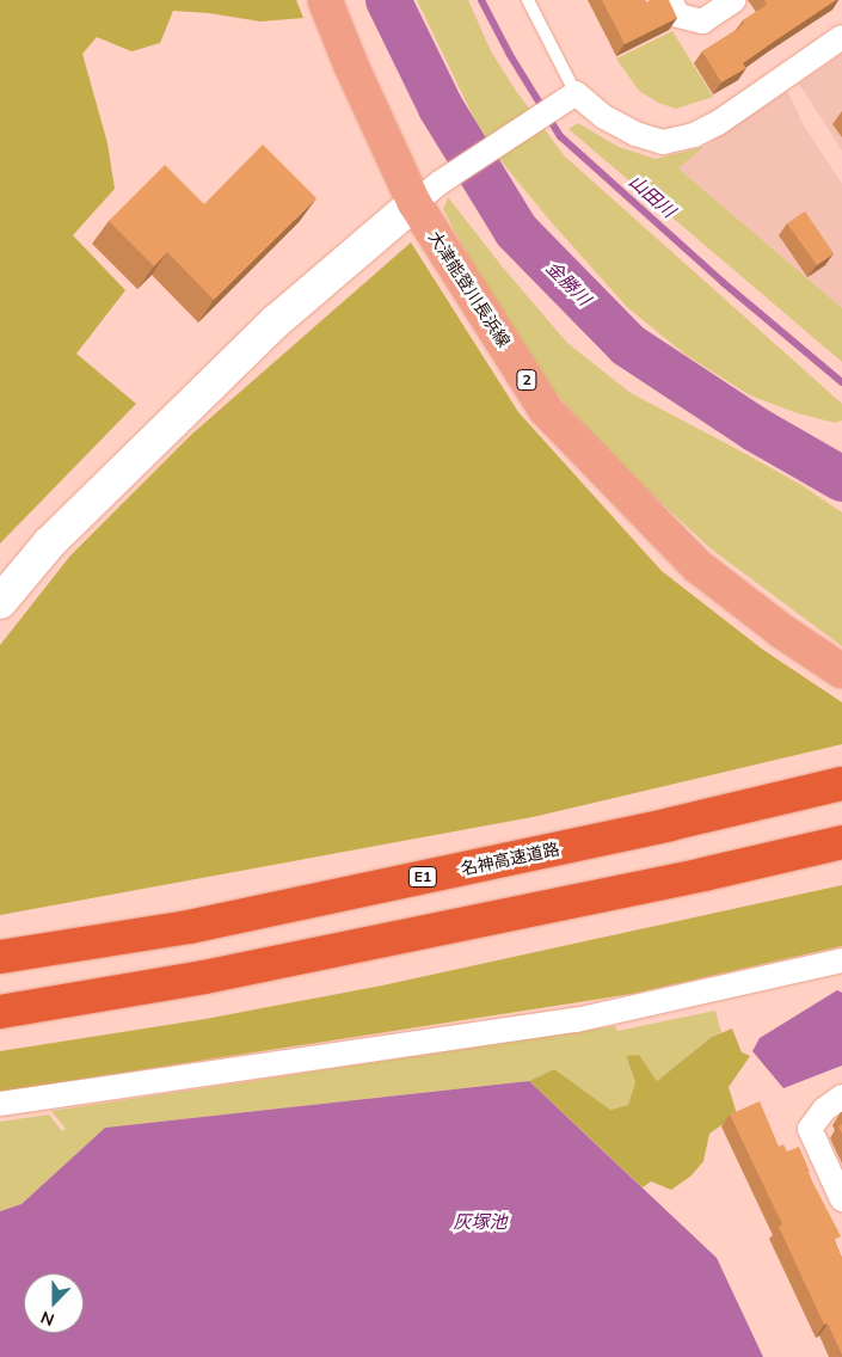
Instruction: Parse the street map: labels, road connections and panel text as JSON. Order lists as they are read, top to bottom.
{
  "streets": {
    "highway": ["名神高速道路", "E1"],
    "main road": ["大津能登川長浜線", "2"]
  },
  "water": ["山田川", "金勝川", "灰塚池"],
  "north": "bottom"
}
